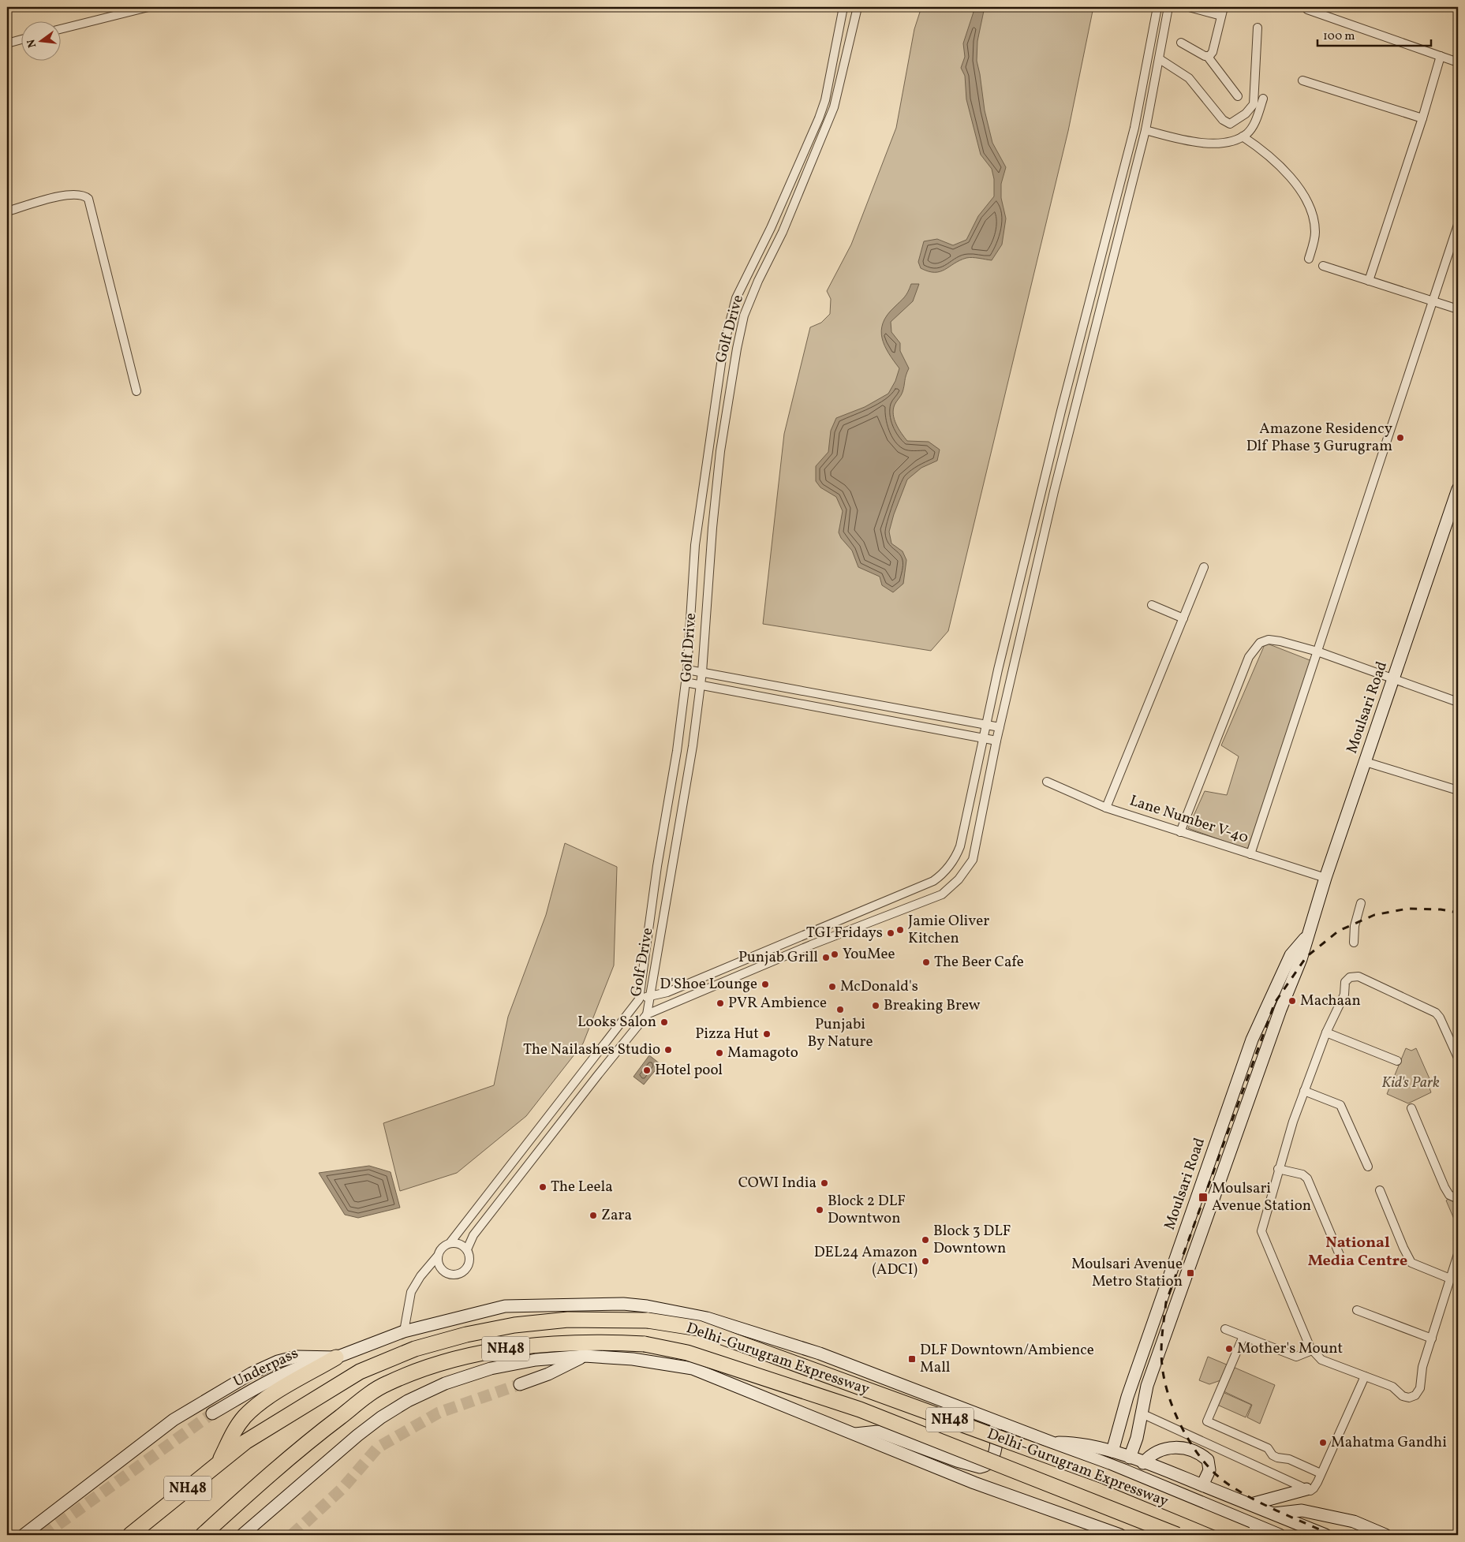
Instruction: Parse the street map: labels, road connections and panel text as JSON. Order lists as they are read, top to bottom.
{
  "streets": {
    "highway": ["NH48", "Delhi-Gurugram Expressway"],
    "main road": ["Moulsari Road", "Underpass"],
    "street": ["Golf Drive", "Lane Number V-40"]
  },
  "crossings": [
    ["Moulsari Road", "Lane Number V-40"]
  ],
  "districts": ["National Media Centre"],
  "parks": ["Kid's Park"],
  "places": {
    "other": [
      "Amazone Residency Dlf Phase 3 Gurugram",
      "Jamie Oliver Kitchen",
      "TGI Fridays",
      "YouMee",
      "Punjab Grill",
      "The Beer Cafe",
      "D'Shoe Lounge",
      "McDonald's",
      "Machaan",
      "PVR Ambience",
      "Breaking Brew",
      "Punjabi By Nature",
      "Looks Salon",
      "Pizza Hut",
      "The Nailashes Studio",
      "Mamagoto",
      "Hotel pool",
      "COWI India",
      "The Leela",
      "Block 2 DLF Downtwon",
      "Zara",
      "Block 3 DLF Downtown",
      "DEL24 Amazon (ADCI)",
      "Mother's Mount",
      "Mahatma Gandhi"
    ],
    "transit": ["Moulsari Avenue Station", "Moulsari Avenue Metro Station", "DLF Downtown/Ambience Mall"]
  },
  "scale_bar": "100 m",
  "north": "left"
}
